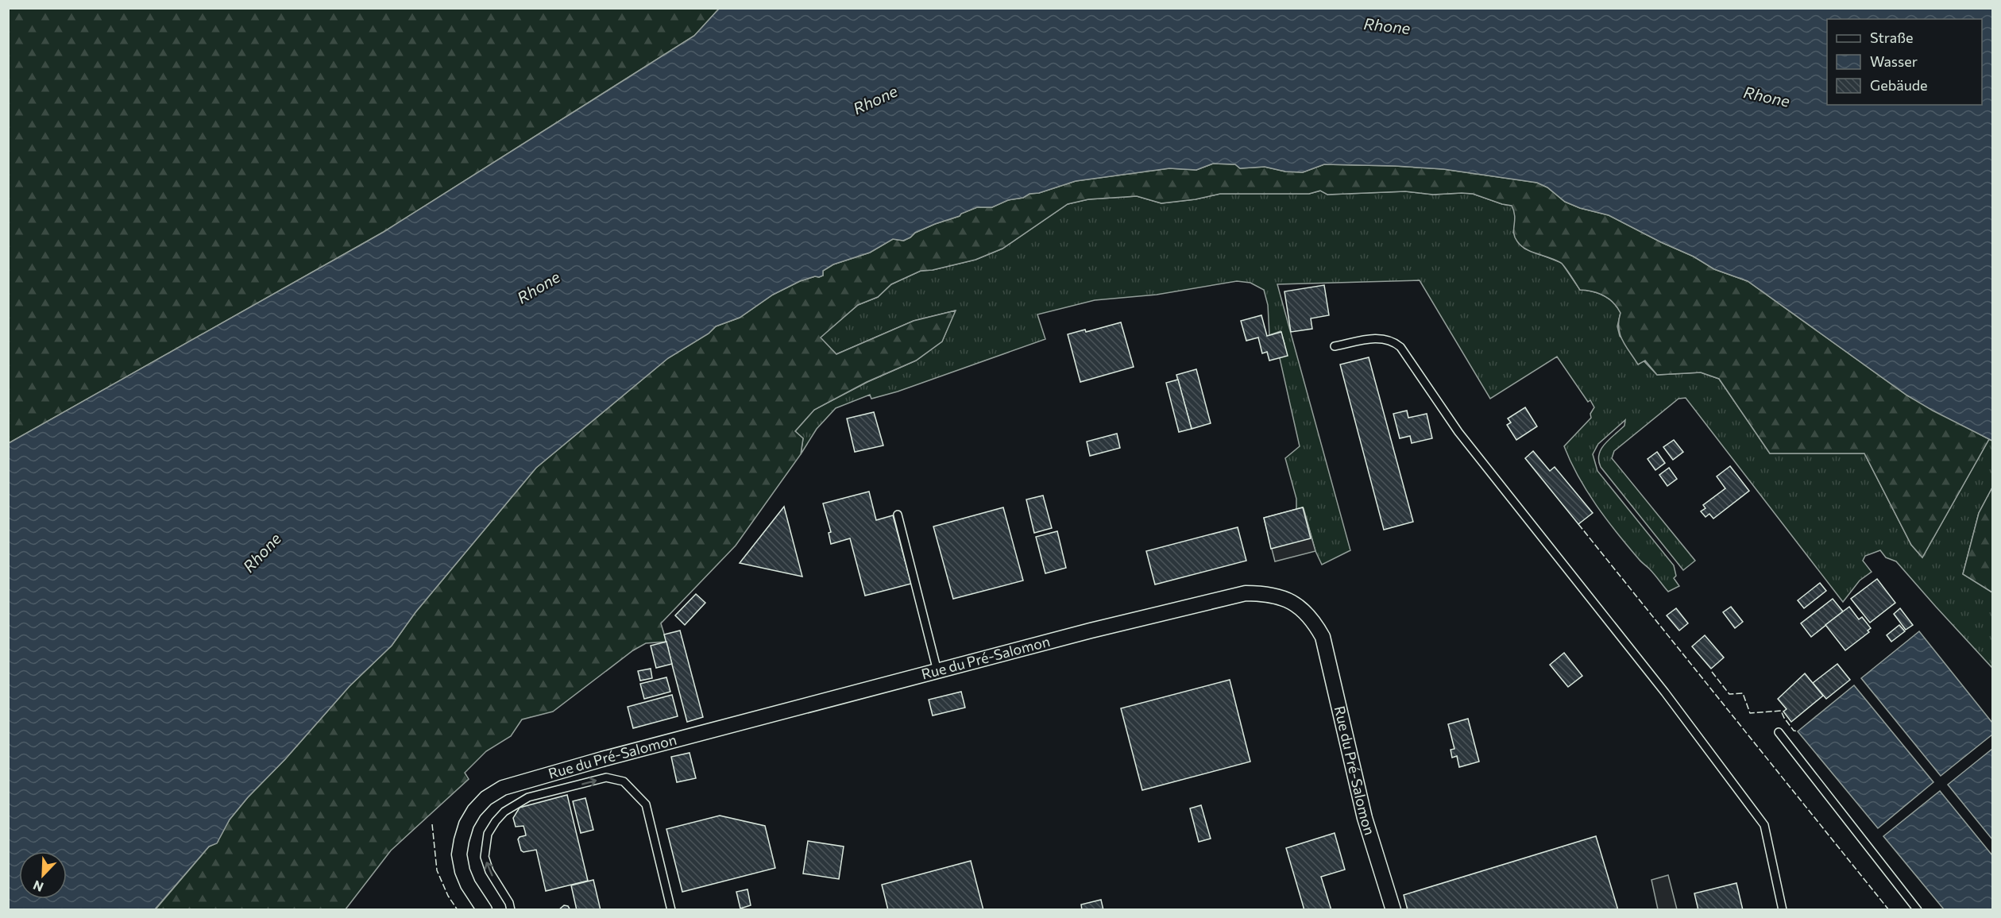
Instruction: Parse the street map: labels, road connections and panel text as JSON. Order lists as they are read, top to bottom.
{
  "streets": {
    "street": ["Rue du Pré-Salomon"]
  },
  "water": ["Rhone"],
  "legend": ["Straße", "Wasser", "Gebäude"],
  "north": "bottom left"
}
